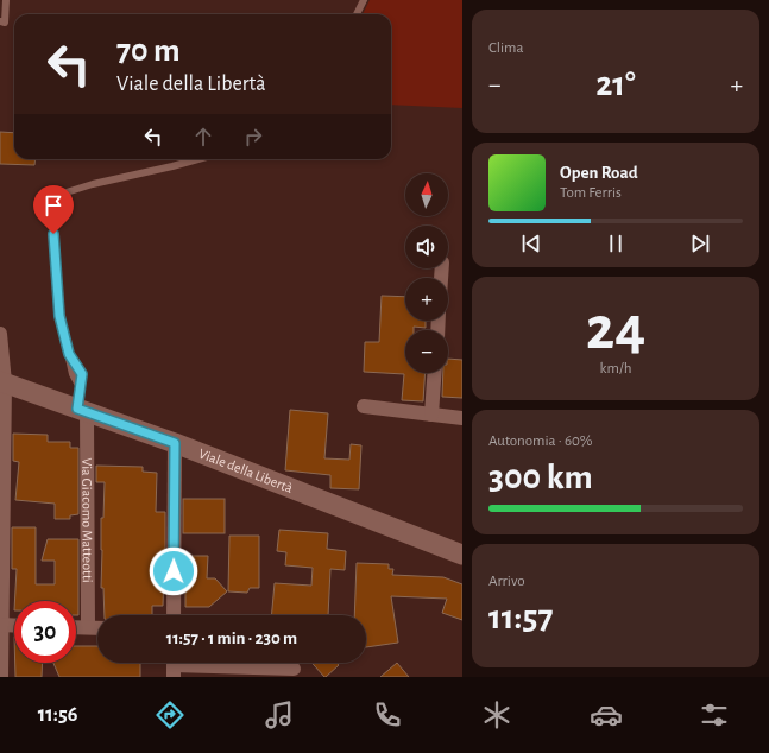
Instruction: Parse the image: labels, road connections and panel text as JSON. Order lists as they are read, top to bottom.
{
  "streets": {
    "main road": ["Viale della Libertà"],
    "street": ["Via Giacomo Matteotti"]
  },
  "crossings": [
    ["Viale della Libertà", "Via Giacomo Matteotti"]
  ],
  "north": "top",
  "page": {
    "tile": [
      "Clima",
      ["24", "km/h"],
      ["Autonomia · 60%", "300 km"],
      ["Arrivo", "11:57"]
    ],
    "turn": ["70 m", "Viale della Libertà"],
    "heat": ["−", "21°", "+"],
    "song": ["Open Road", "Tom Ferris"],
    "map_buttons": ["+", "−"],
    "limit": "30",
    "trip": "11:57 · 1 min · 230 m",
    "tabs": "11:56"
  }
}
